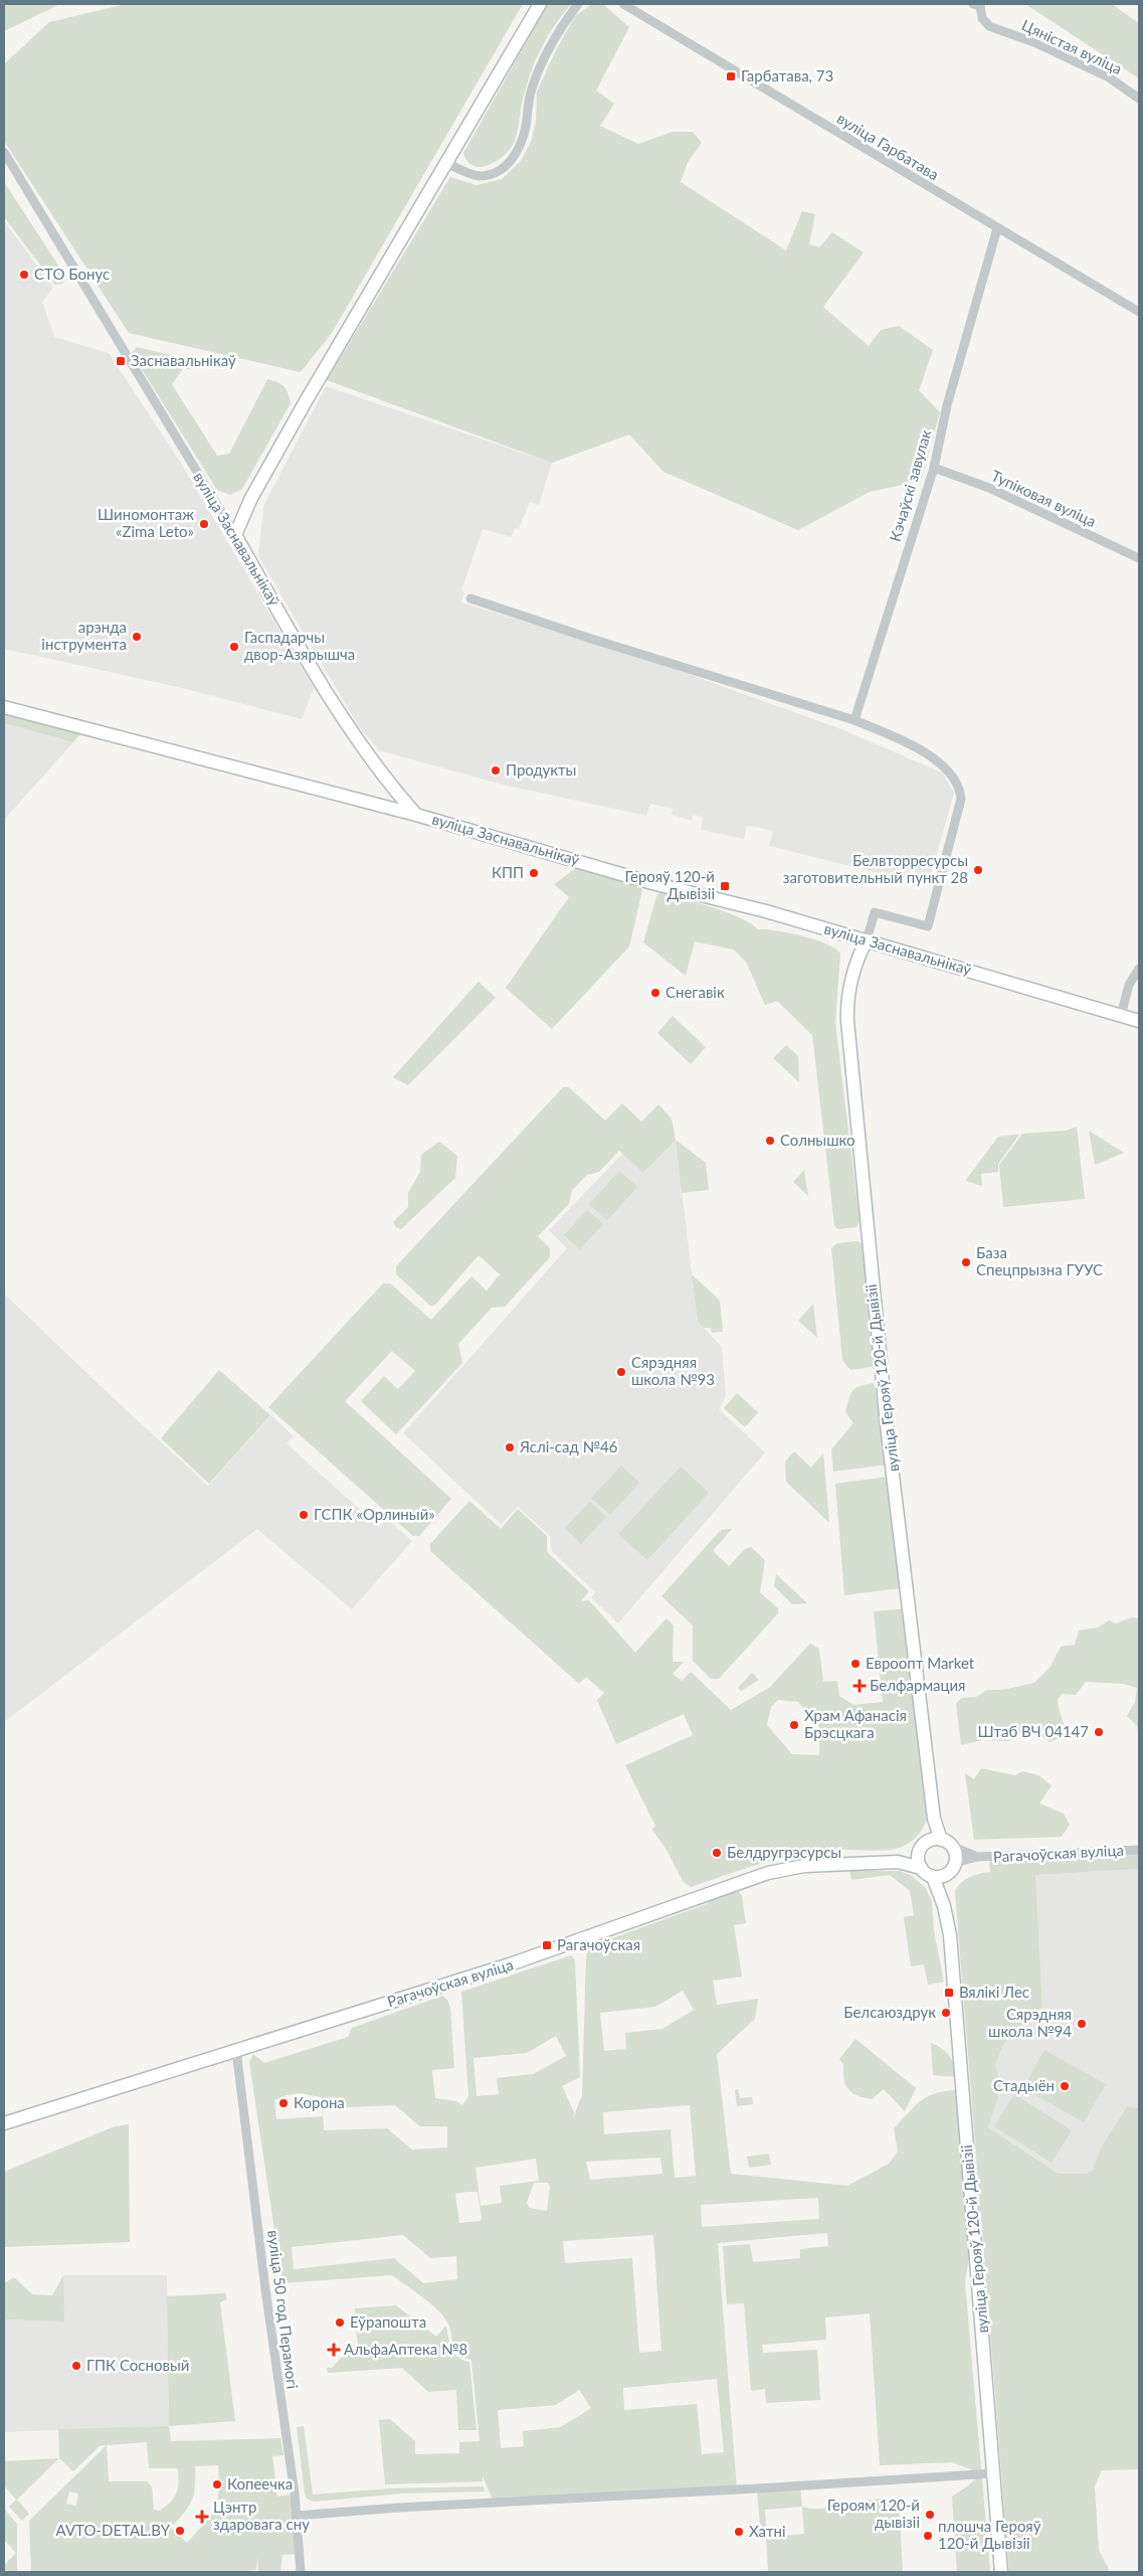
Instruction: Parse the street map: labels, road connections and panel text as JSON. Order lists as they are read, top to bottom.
{
  "streets": {
    "street": [
      "Цяністая вуліца",
      "вуліца Гарбатава",
      "Кэчаўскі завулак",
      "Тупіковая вуліца",
      "вуліца Заснавальнікаў",
      "вуліца Герояў 120-й Дывізіі",
      "Рагачоўская вуліца",
      "вуліца 50 год Перамогі"
    ]
  },
  "crossings": [
    ["вуліца Гарбатава", "Кэчаўскі завулак"],
    ["Кэчаўскі завулак", "Тупіковая вуліца"],
    ["Кэчаўскі завулак", "вуліца Заснавальнікаў"],
    ["вуліца Заснавальнікаў", "вуліца Герояў 120-й Дывізіі"],
    ["вуліца Герояў 120-й Дывізіі", "Рагачоўская вуліца"],
    ["Рагачоўская вуліца", "вуліца 50 год Перамогі"]
  ],
  "places": {
    "transit": [
      "Гарбатава, 73",
      "Заснавальнікаў",
      "Герояў 120-й Дывізіі",
      "Рагачоўская",
      "Вялікі Лес"
    ],
    "other": [
      "СТО Бонус",
      "Шиномонтаж «Zima Leto»",
      "арэнда інструмента",
      "Гаспадарчы двор-Азярышча",
      "Продукты",
      "Белвторресурсы заготовительный пункт 28",
      "КПП",
      "Снегавік",
      "Солнышко",
      "База Спецпрызна ГУУС",
      "Сярэдняя школа №93",
      "Яслі-сад №46",
      "ГСПК «Орлиный»",
      "Евроопт Market",
      "Храм Афанасія Брэсцкага",
      "Штаб ВЧ 04147",
      "Белдругрэсурсы",
      "Белсаюздрук",
      "Сярэдняя школа №94",
      "Стадыён",
      "Корона",
      "Еўрапошта",
      "ГПК Сосновый",
      "Копеечка",
      "Героям 120-й дывізіі",
      "AVTO-DETAL.BY",
      "Хатні",
      "плошча Герояў 120-й Дывізіі"
    ],
    "health": ["Белфармация", "АльфаАптека №8", "Цэнтр здаровага сну"]
  }
}
